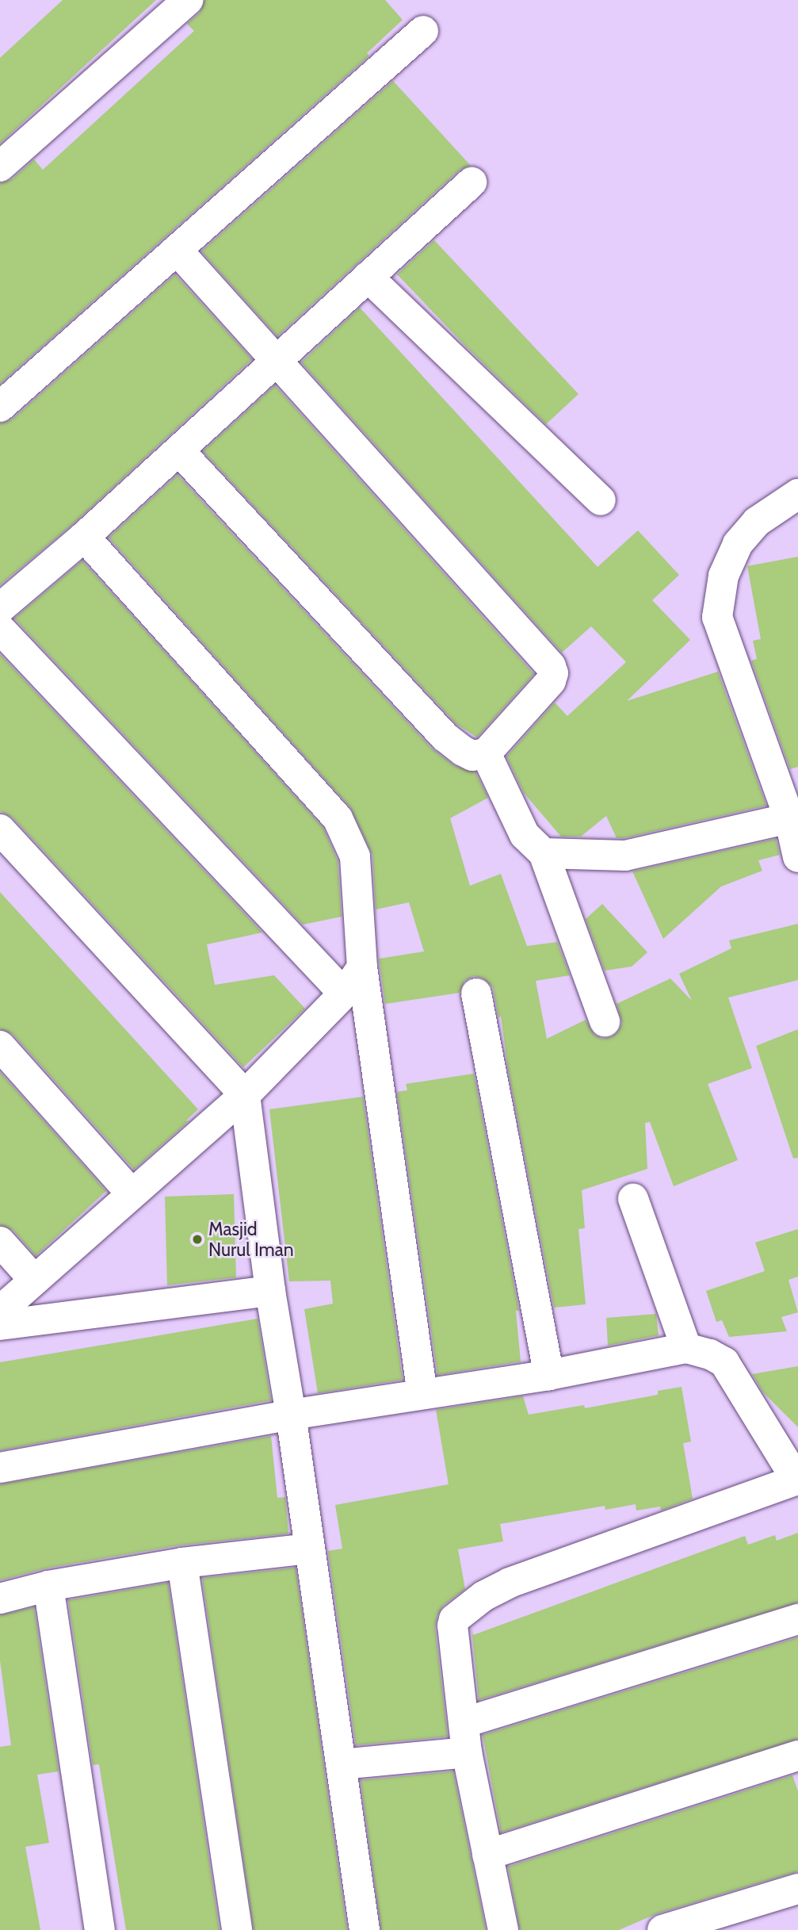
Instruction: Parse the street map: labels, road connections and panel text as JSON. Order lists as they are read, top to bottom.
{
  "places": ["Masjid Nurul Iman"]
}
